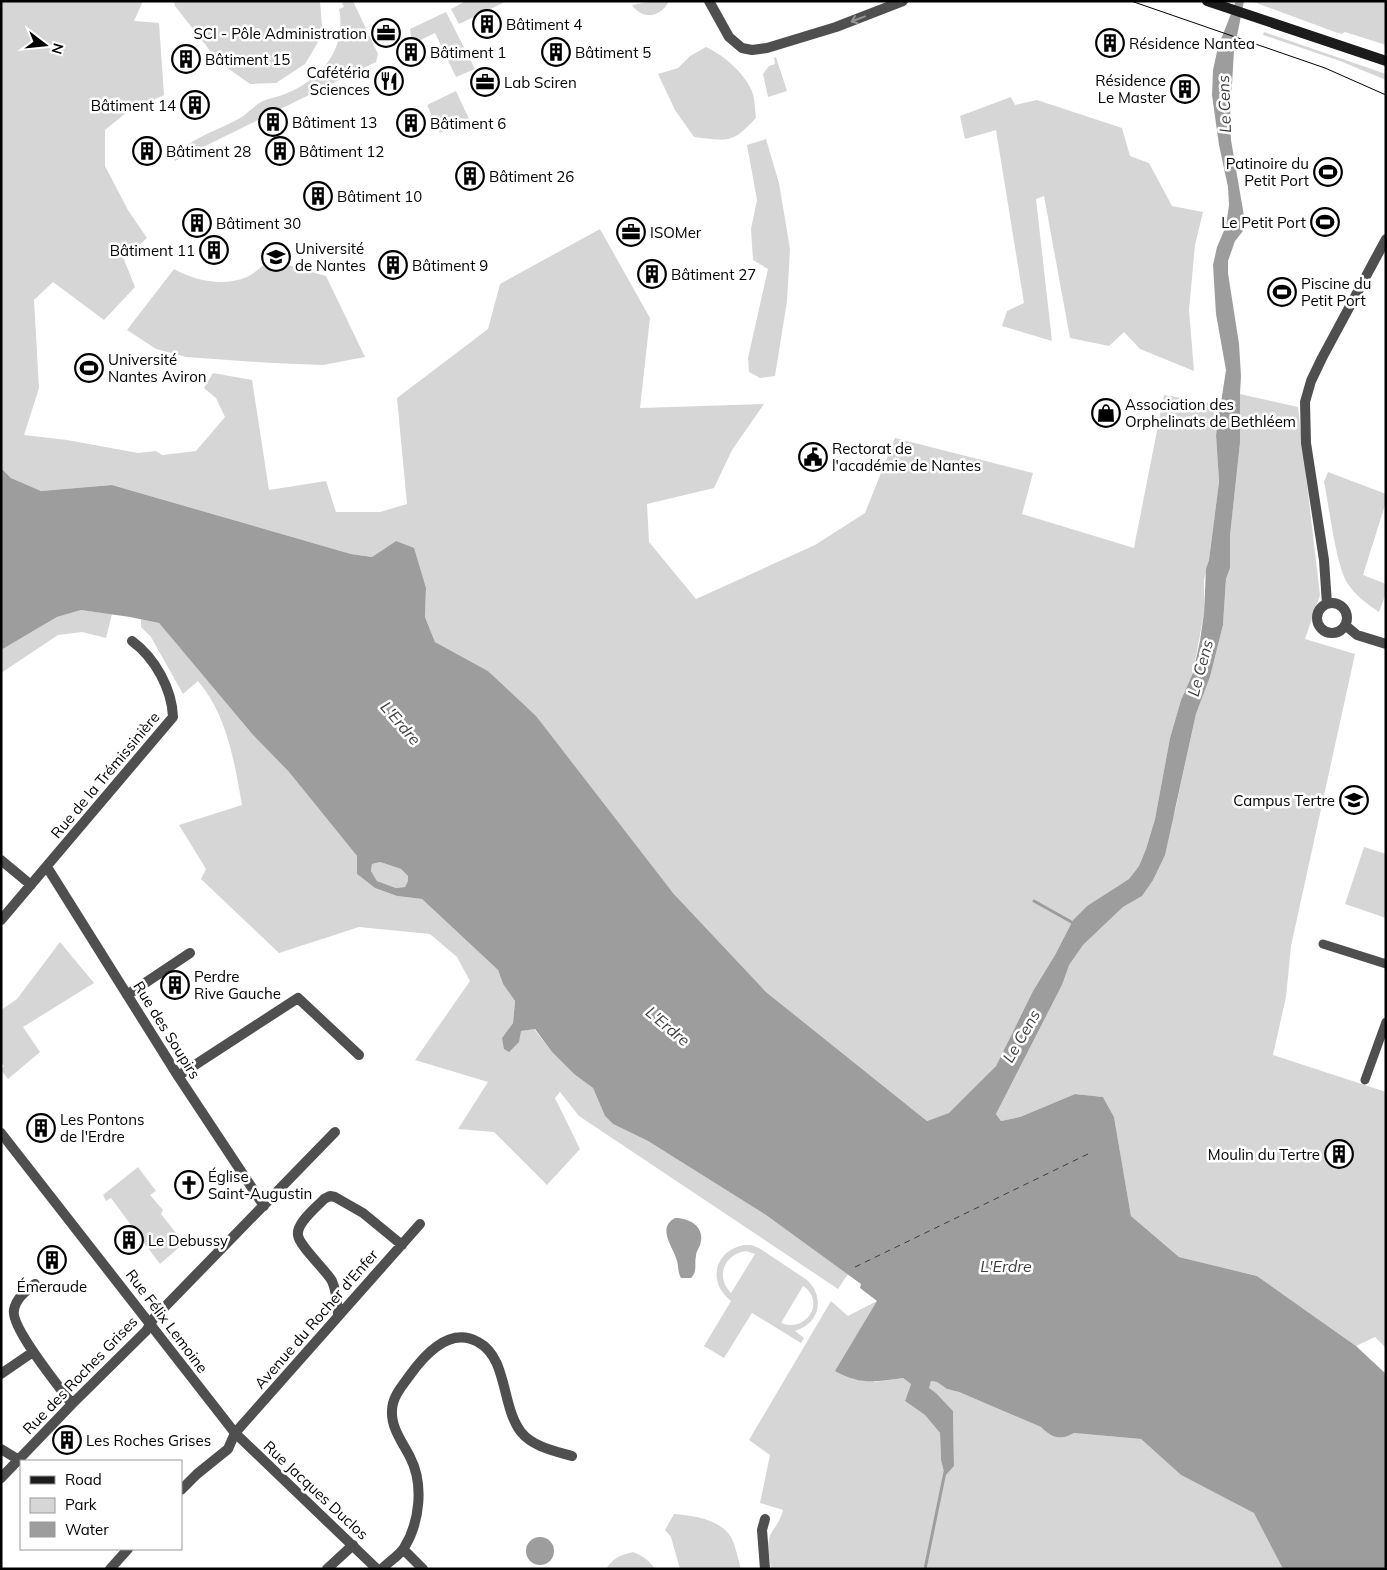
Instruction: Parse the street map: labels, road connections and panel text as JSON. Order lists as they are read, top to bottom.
{
  "streets": {
    "street": [
      "Rue de la Trémissinière",
      "Rue des Soupirs",
      "Avenue du Rocher d'Enfer",
      "Rue Félix Lemoine",
      "Rue des Roches Grises",
      "Rue Jacques Duclos"
    ]
  },
  "crossings": [
    ["Rue de la Trémissinière", "Rue des Soupirs"],
    ["Rue des Soupirs", "Rue des Roches Grises"],
    ["Avenue du Rocher d'Enfer", "Rue Félix Lemoine"],
    ["Avenue du Rocher d'Enfer", "Rue Jacques Duclos"],
    ["Rue Félix Lemoine", "Rue des Roches Grises"],
    ["Rue Félix Lemoine", "Rue Jacques Duclos"]
  ],
  "water": ["Le Cens", "L'Erdre"],
  "places": {
    "building": [
      "Bâtiment 4",
      "Résidence Nantea",
      "Bâtiment 1",
      "Bâtiment 5",
      "Bâtiment 15",
      "Résidence Le Master",
      "Bâtiment 14",
      "Bâtiment 13",
      "Bâtiment 6",
      "Bâtiment 28",
      "Bâtiment 12",
      "Bâtiment 26",
      "Bâtiment 10",
      "Bâtiment 30",
      "Bâtiment 11",
      "Bâtiment 9",
      "Bâtiment 27",
      "Perdre Rive Gauche",
      "Les Pontons de l'Erdre",
      "Moulin du Tertre",
      "Le Debussy",
      "Émeraude",
      "Les Roches Grises"
    ],
    "office": ["SCI - Pôle Administration", "Lab Sciren", "ISOMer"],
    "restaurant": ["Cafétéria Sciences"],
    "sports": [
      "Patinoire du Petit Port",
      "Le Petit Port",
      "Piscine du Petit Port",
      "Université Nantes Aviron"
    ],
    "school or university": ["Université de Nantes", "Campus Tertre"],
    "shop": ["Association des Orphelinats de Bethléem"],
    "public building": ["Rectorat de l'académie de Nantes"],
    "church": ["Église Saint-Augustin"]
  },
  "legend": ["Road", "Park", "Water"],
  "north": "right"
}
